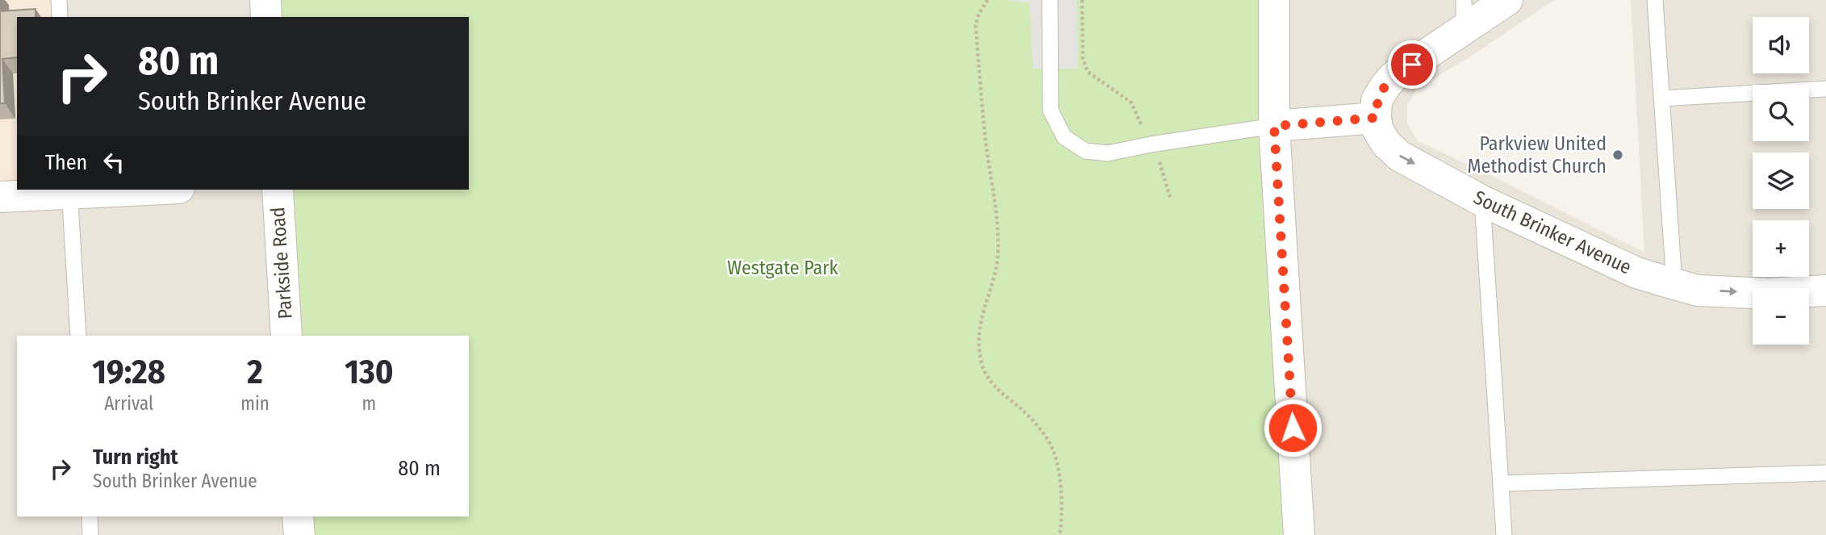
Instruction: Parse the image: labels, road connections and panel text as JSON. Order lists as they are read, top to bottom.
{
  "streets": {
    "street": ["South Brinker Avenue", "Parkside Road"]
  },
  "one_way": ["South Brinker Avenue"],
  "parks": ["Westgate Park"],
  "places": ["Parkview United Methodist Church"],
  "page": {
    "map_buttons": ["+", "−"],
    "turn": ["80 m", "South Brinker Avenue"],
    "then": "Then",
    "eta": [
      "19:28",
      "Arrival",
      "2",
      "min",
      "130",
      "m"
    ],
    "list": [
      {
        "name": "Turn right",
        "note": "South Brinker Avenue",
        "value": "80 m"
      }
    ]
  }
}
